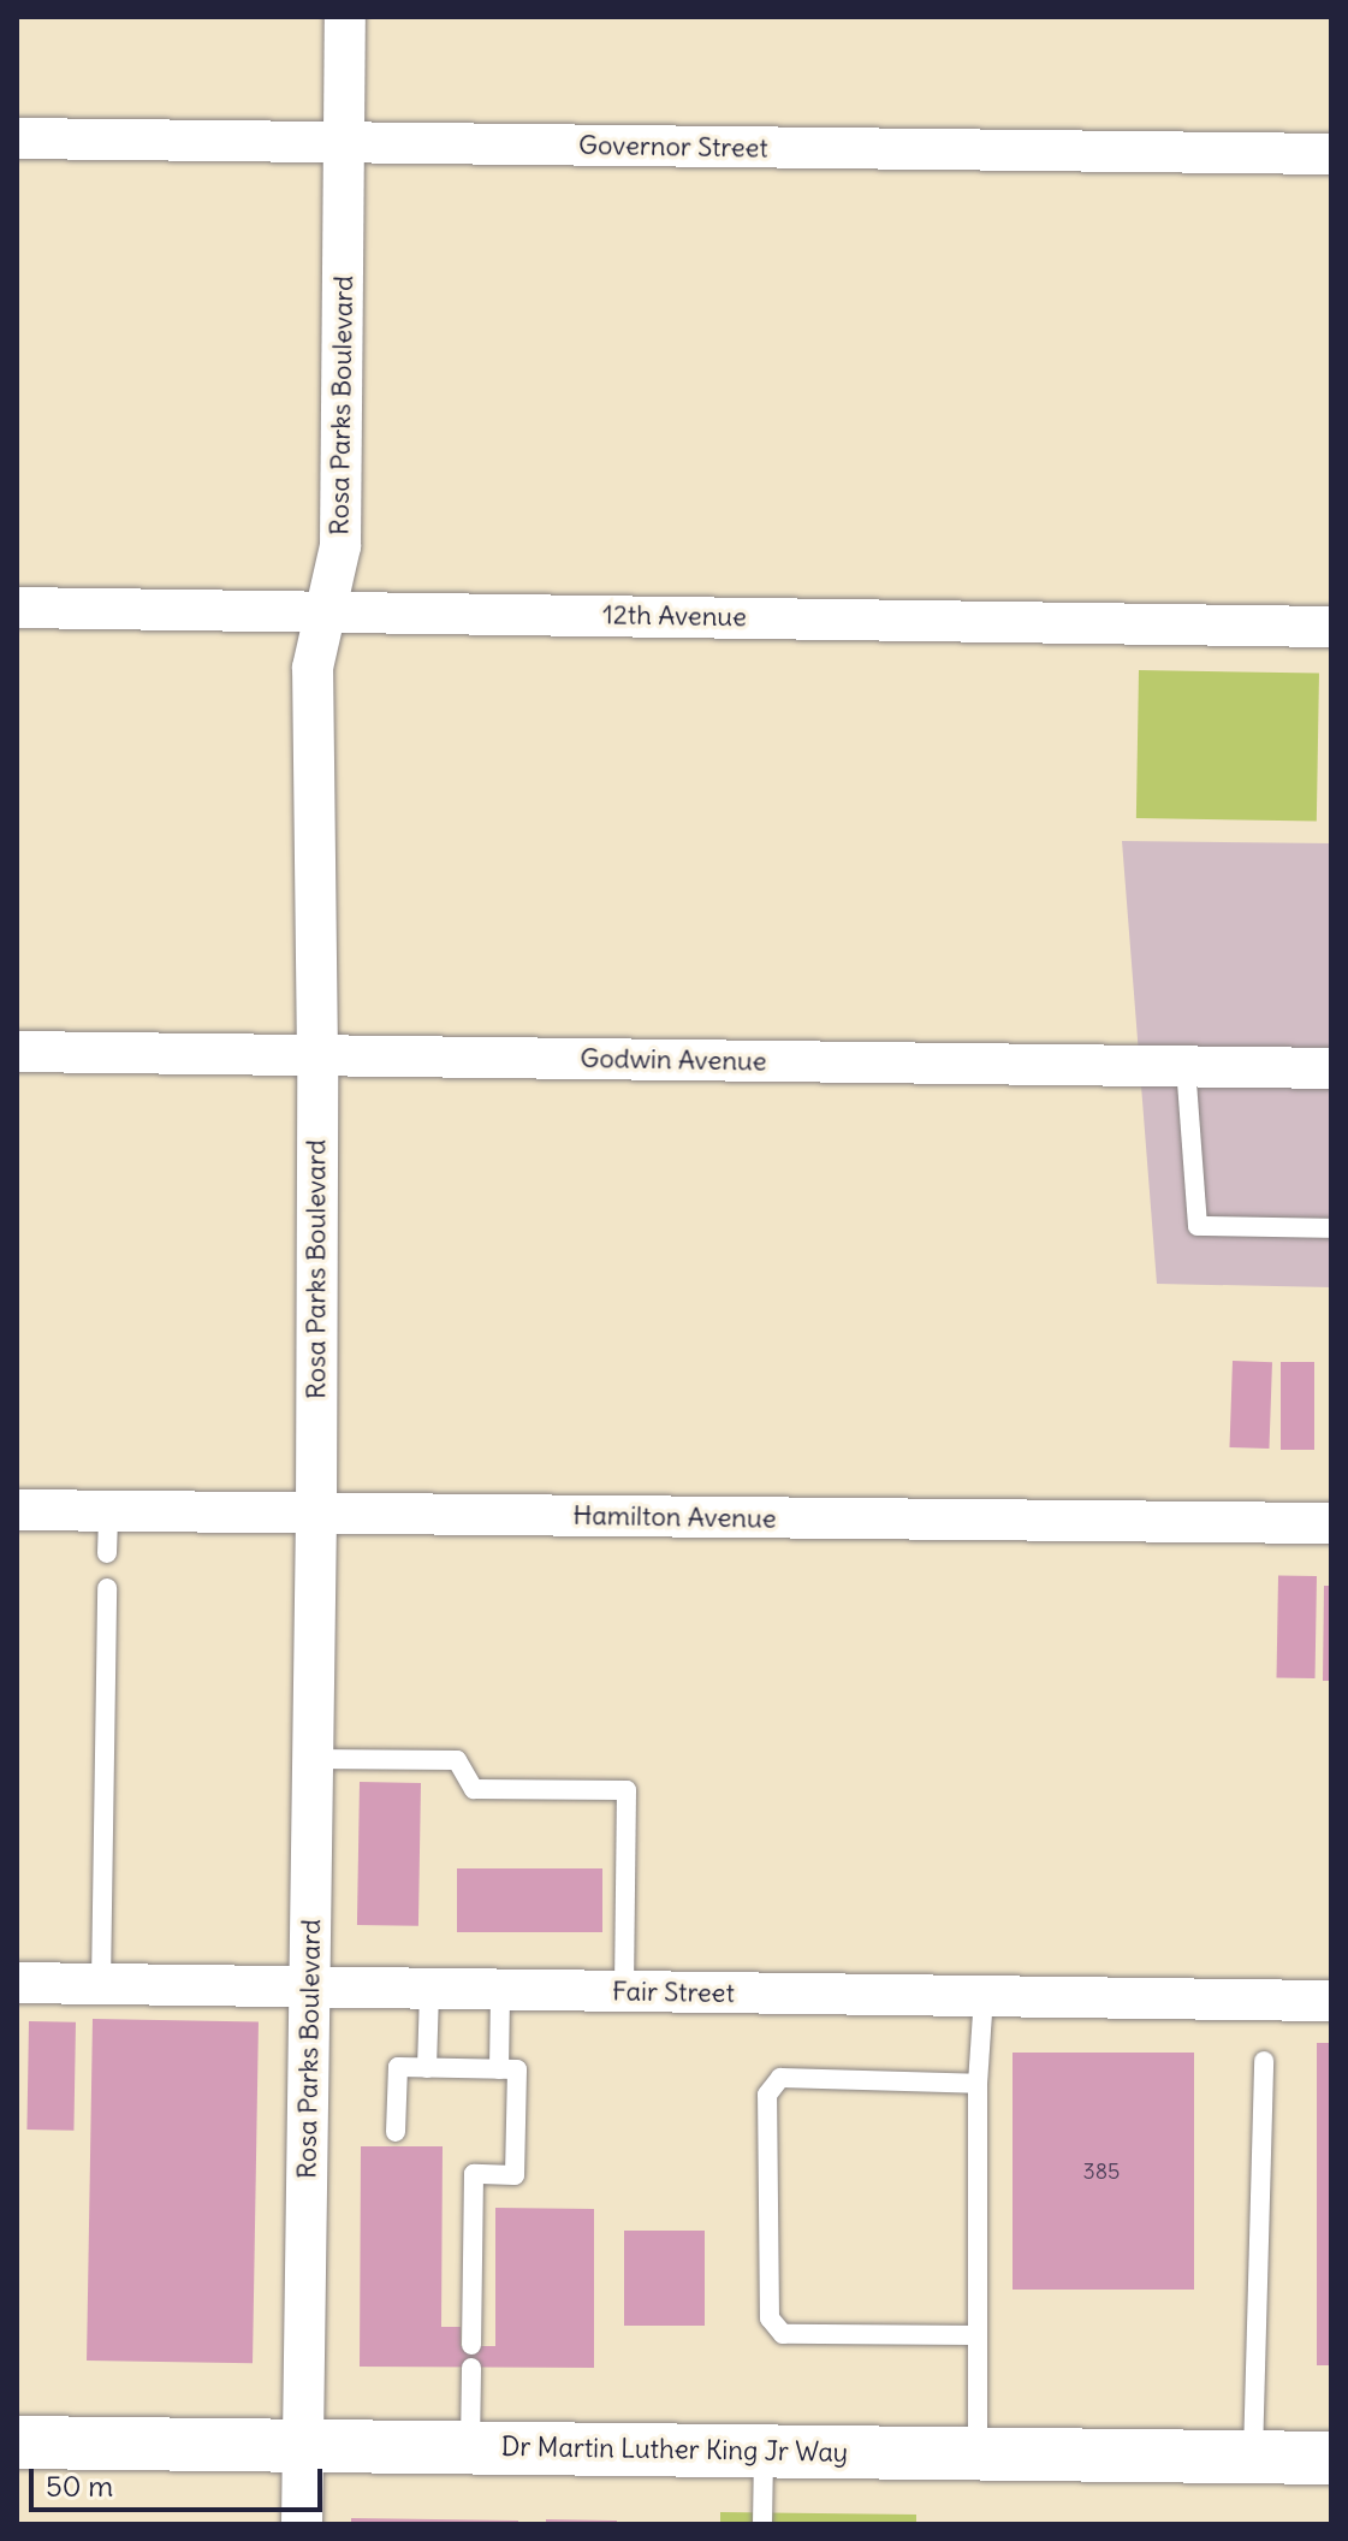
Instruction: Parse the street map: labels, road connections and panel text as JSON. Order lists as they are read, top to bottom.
{
  "streets": {
    "main road": ["Dr Martin Luther King Jr Way"],
    "street": [
      "Governor Street",
      "Rosa Parks Boulevard",
      "12th Avenue",
      "Godwin Avenue",
      "Hamilton Avenue",
      "Fair Street"
    ]
  },
  "crossings": [
    ["Governor Street", "Rosa Parks Boulevard"],
    ["Rosa Parks Boulevard", "12th Avenue"],
    ["Rosa Parks Boulevard", "Godwin Avenue"],
    ["Rosa Parks Boulevard", "Hamilton Avenue"],
    ["Rosa Parks Boulevard", "Fair Street"],
    ["Rosa Parks Boulevard", "Dr Martin Luther King Jr Way"]
  ],
  "house_numbers": ["385"],
  "scale_bar": "50 m"
}
